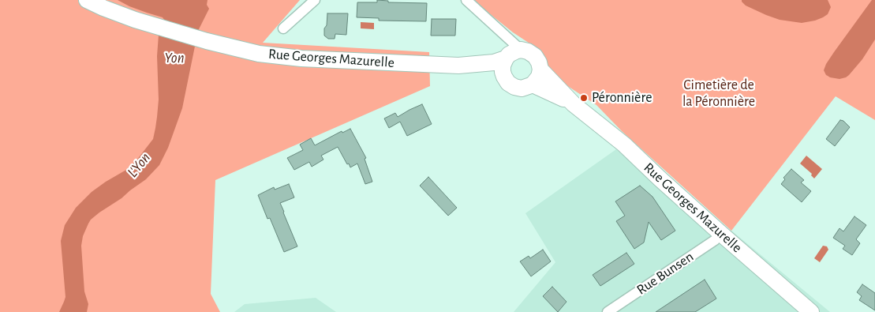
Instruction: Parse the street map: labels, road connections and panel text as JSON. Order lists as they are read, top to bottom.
{
  "streets": {
    "main road": ["Rue Georges Mazurelle"],
    "street": ["Rue Bunsen"]
  },
  "crossings": [
    ["Rue Georges Mazurelle", "Rue Bunsen"]
  ],
  "water": ["Yon", "L'Yon"],
  "parks": ["Cimetière de la Péronnière"],
  "places": ["Péronnière"]
}
